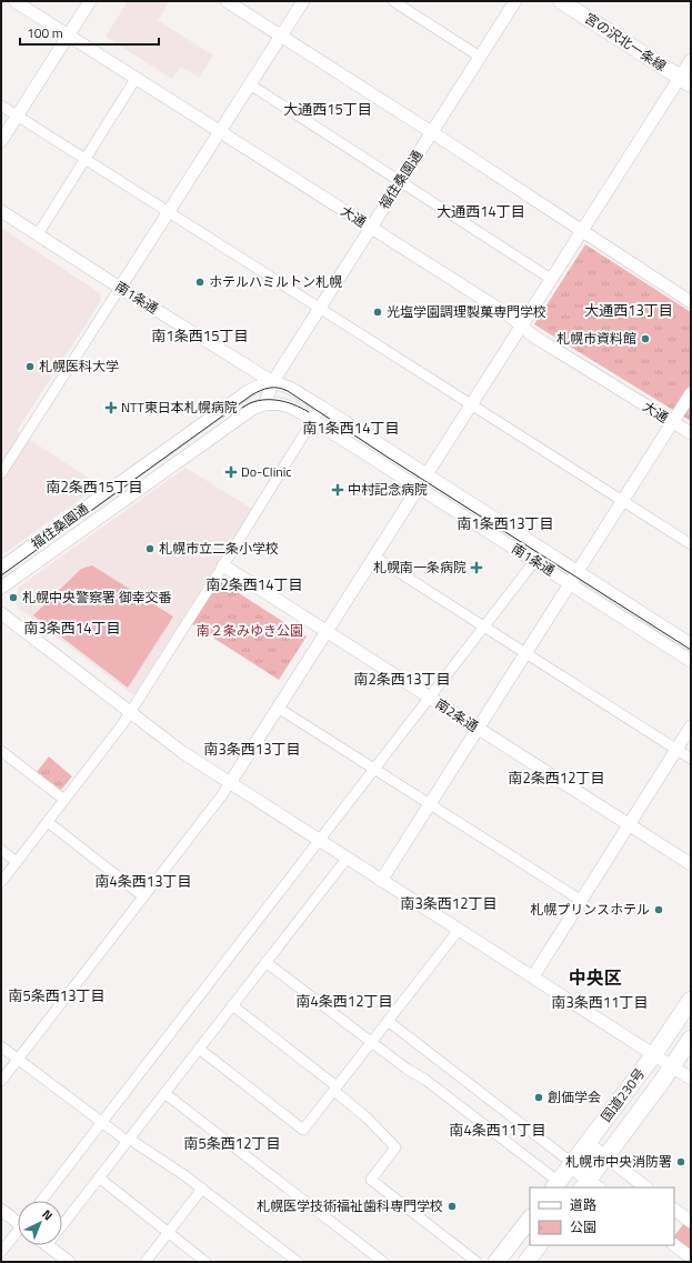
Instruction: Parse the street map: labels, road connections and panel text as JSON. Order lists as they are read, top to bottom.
{
  "streets": {
    "highway": ["国道230号"],
    "main road": ["宮の沢北一条線"],
    "street": [
      "福住桑園通",
      "大通",
      "南1条通",
      "南2条通"
    ]
  },
  "crossings": [
    ["福住桑園通", "大通"],
    ["福住桑園通", "南1条通"]
  ],
  "districts": [
    "大通西15丁目",
    "大通西14丁目",
    "大通西13丁目",
    "南1条西15丁目",
    "南1条西14丁目",
    "南2条西15丁目",
    "南1条西13丁目",
    "南2条西14丁目",
    "南3条西14丁目",
    "南2条西13丁目",
    "南3条西13丁目",
    "南2条西12丁目",
    "南4条西13丁目",
    "南3条西12丁目",
    "中央区",
    "南5条西13丁目",
    "南4条西12丁目",
    "南3条西11丁目",
    "南4条西11丁目",
    "南5条西12丁目"
  ],
  "parks": ["南２条みゆき公園"],
  "places": {
    "other": [
      "ホテルハミルトン札幌",
      "光塩学園調理製菓専門学校",
      "札幌市資料館",
      "札幌医科大学",
      "札幌市立二条小学校",
      "札幌中央警察署 御幸交番",
      "札幌プリンスホテル",
      "創価学会",
      "札幌市中央消防署",
      "札幌医学技術福祉歯科専門学校"
    ],
    "health": [
      "NTT東日本札幌病院",
      "Do-Clinic",
      "中村記念病院",
      "札幌南一条病院"
    ]
  },
  "legend": ["道路", "公園"],
  "scale_bar": "100 m",
  "north": "top right"
}
